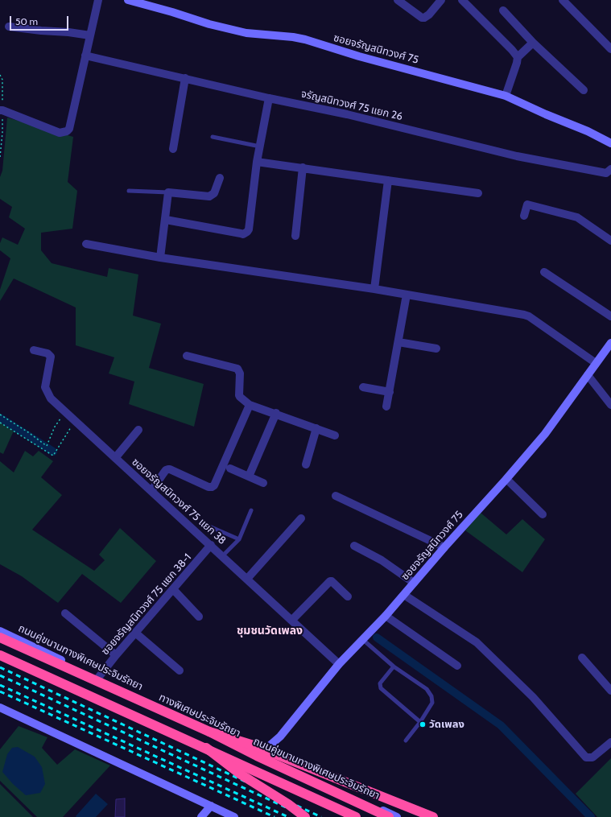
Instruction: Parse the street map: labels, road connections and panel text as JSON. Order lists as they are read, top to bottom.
{
  "streets": {
    "highway": ["ทางพิเศษประจิมรัถยา"],
    "street": [
      "ซอยจรัญสนิทวงศ์ 75",
      "จรัญสนิทวงศ์ 75 แยก 26",
      "ซอยจรัญสนิทวงศ์ 75 แยก 38",
      "ซอยจรัญสนิทวงศ์ 75 แยก 38-1",
      "ถนนคู่ขนานทางพิเศษประจิมรัถยา"
    ]
  },
  "crossings": [
    ["ซอยจรัญสนิทวงศ์ 75", "ซอยจรัญสนิทวงศ์ 75 แยก 38"],
    ["ซอยจรัญสนิทวงศ์ 75", "ถนนคู่ขนานทางพิเศษประจิมรัถยา"],
    ["ซอยจรัญสนิทวงศ์ 75 แยก 38", "ซอยจรัญสนิทวงศ์ 75 แยก 38-1"],
    ["ซอยจรัญสนิทวงศ์ 75 แยก 38-1", "ถนนคู่ขนานทางพิเศษประจิมรัถยา"]
  ],
  "districts": ["ชุมชนวัดเพลง"],
  "places": ["วัดเพลง"],
  "scale_bar": "50 m"
}
